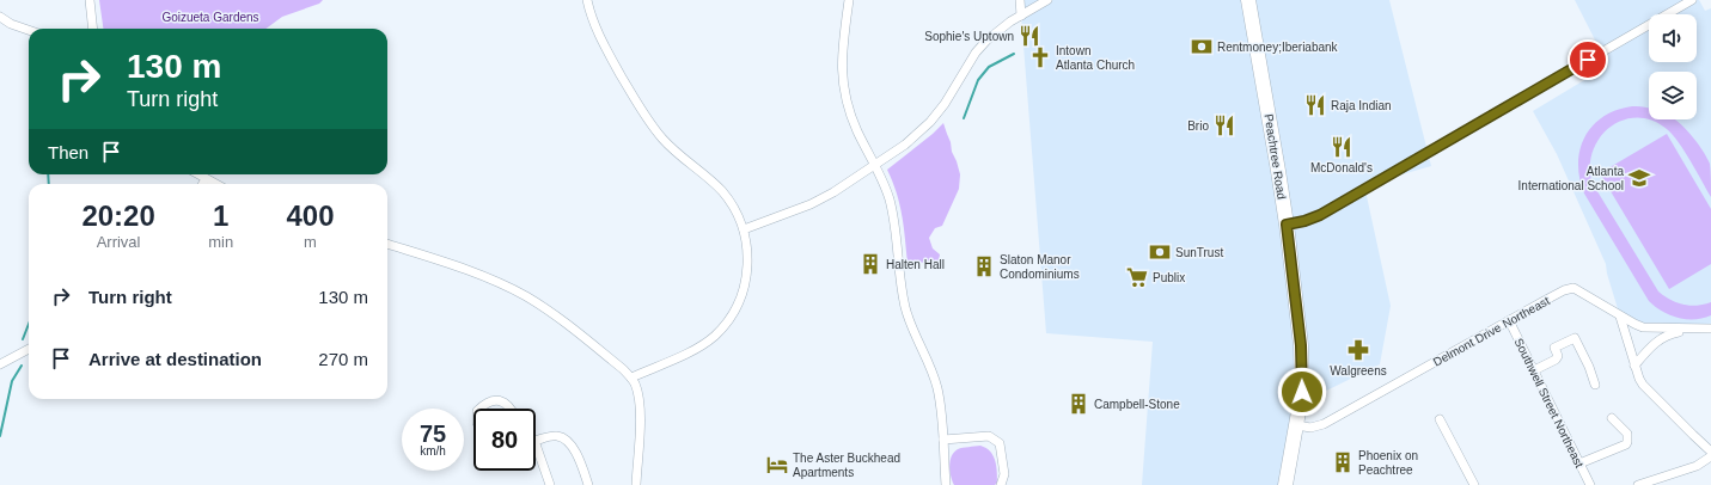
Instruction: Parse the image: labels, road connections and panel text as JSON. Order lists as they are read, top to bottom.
{
  "streets": {
    "highway": ["Peachtree Road"],
    "street": ["Delmont Drive Northeast", "Southwell Street Northeast"]
  },
  "crossings": [
    ["Peachtree Road", "Delmont Drive Northeast"],
    ["Delmont Drive Northeast", "Southwell Street Northeast"]
  ],
  "parks": ["Goizueta Gardens"],
  "places": {
    "restaurant": [
      "Sophie's Uptown",
      "Raja Indian",
      "Brio",
      "McDonald's"
    ],
    "bank": ["Rentmoney;Iberiabank", "SunTrust"],
    "church": ["Intown Atlanta Church"],
    "school or university": ["Atlanta International School"],
    "building": [
      "Halten Hall",
      "Slaton Manor Condominiums",
      "Campbell-Stone",
      "Phoenix on Peachtree"
    ],
    "supermarket": ["Publix"],
    "pharmacy": ["Walgreens"],
    "hotel": ["The Aster Buckhead Apartments"]
  },
  "page": {
    "turn": ["130 m", "Turn right"],
    "then": "Then",
    "eta": [
      "20:20",
      "Arrival",
      "1",
      "min",
      "400",
      "m"
    ],
    "list": [
      {
        "name": "Turn right",
        "value": "130 m"
      },
      {
        "name": "Arrive at destination",
        "value": "270 m"
      }
    ],
    "speed": "75 km/h",
    "limit": "80"
  }
}
